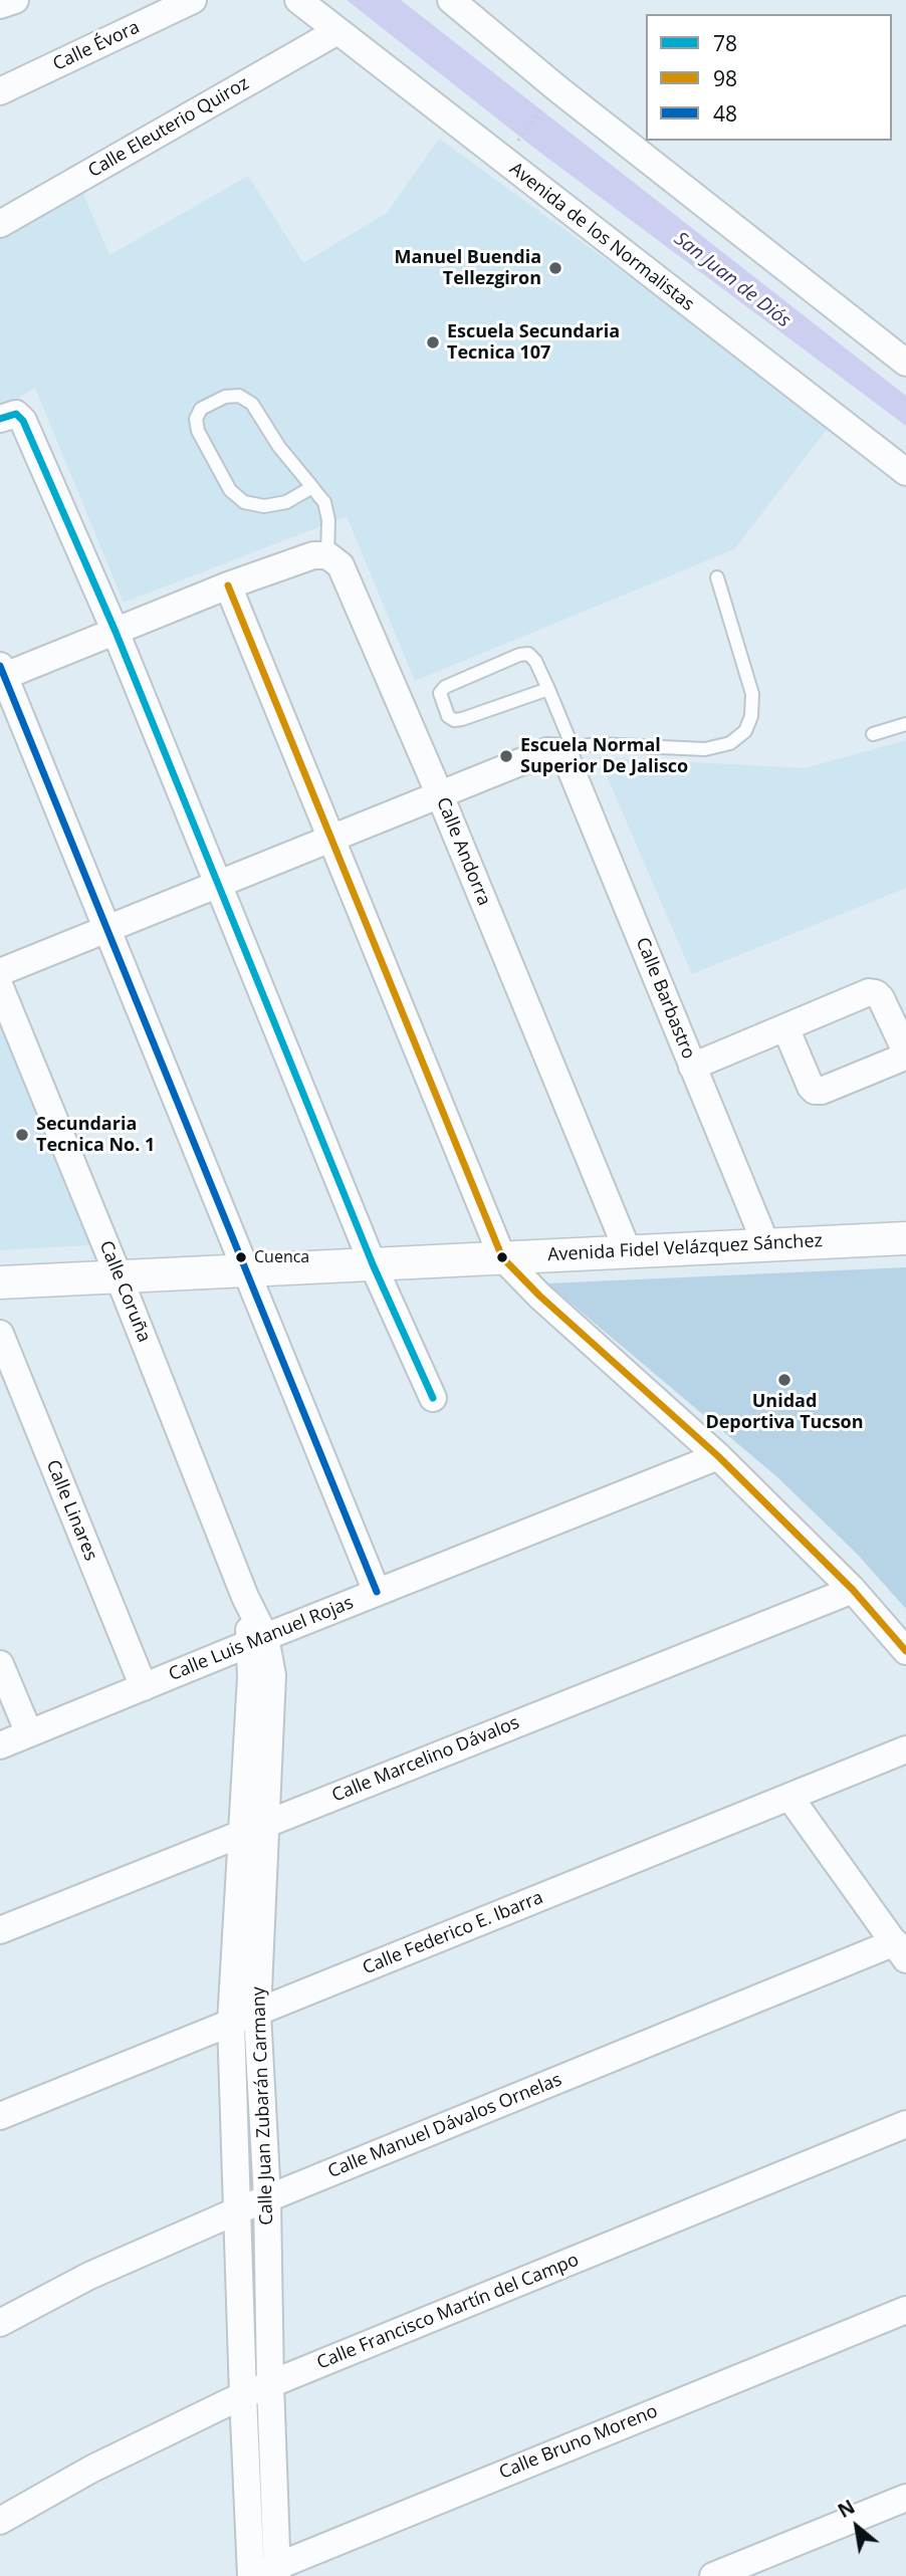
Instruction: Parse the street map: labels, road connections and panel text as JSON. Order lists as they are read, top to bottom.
{
  "streets": {
    "street": [
      "Calle Évora",
      "Calle Eleuterio Quiroz",
      "Avenida de los Normalistas",
      "Calle Andorra",
      "Calle Barbastro",
      "Avenida Fidel Velázquez Sánchez",
      "Calle Coruña",
      "Calle Linares",
      "Calle Luis Manuel Rojas",
      "Calle Marcelino Dávalos",
      "Calle Federico E. Ibarra",
      "Calle Juan Zubarán Carmany",
      "Calle Manuel Dávalos Ornelas",
      "Calle Francisco Martín del Campo",
      "Calle Bruno Moreno"
    ]
  },
  "crossings": [
    ["Calle Eleuterio Quiroz", "Avenida de los Normalistas"],
    ["Calle Andorra", "Avenida Fidel Velázquez Sánchez"],
    ["Calle Barbastro", "Avenida Fidel Velázquez Sánchez"],
    ["Avenida Fidel Velázquez Sánchez", "Calle Coruña"],
    ["Calle Coruña", "Calle Luis Manuel Rojas"],
    ["Calle Coruña", "Calle Juan Zubarán Carmany"],
    ["Calle Linares", "Calle Luis Manuel Rojas"],
    ["Calle Luis Manuel Rojas", "Calle Juan Zubarán Carmany"],
    ["Calle Marcelino Dávalos", "Calle Juan Zubarán Carmany"],
    ["Calle Federico E. Ibarra", "Calle Juan Zubarán Carmany"],
    ["Calle Juan Zubarán Carmany", "Calle Manuel Dávalos Ornelas"],
    ["Calle Juan Zubarán Carmany", "Calle Francisco Martín del Campo"],
    ["Calle Juan Zubarán Carmany", "Calle Bruno Moreno"]
  ],
  "water": ["San Juan de Diós"],
  "places": [
    "Manuel Buendia Tellezgiron",
    "Escuela Secundaria Tecnica 107",
    "Escuela Normal Superior De Jalisco",
    "Secundaria Tecnica No. 1",
    "Cuenca",
    "Unidad Deportiva Tucson"
  ],
  "lines": ["transit line 78", "transit line 98", "transit line 48"],
  "legend": ["78", "98", "48"],
  "north": "top left"
}
